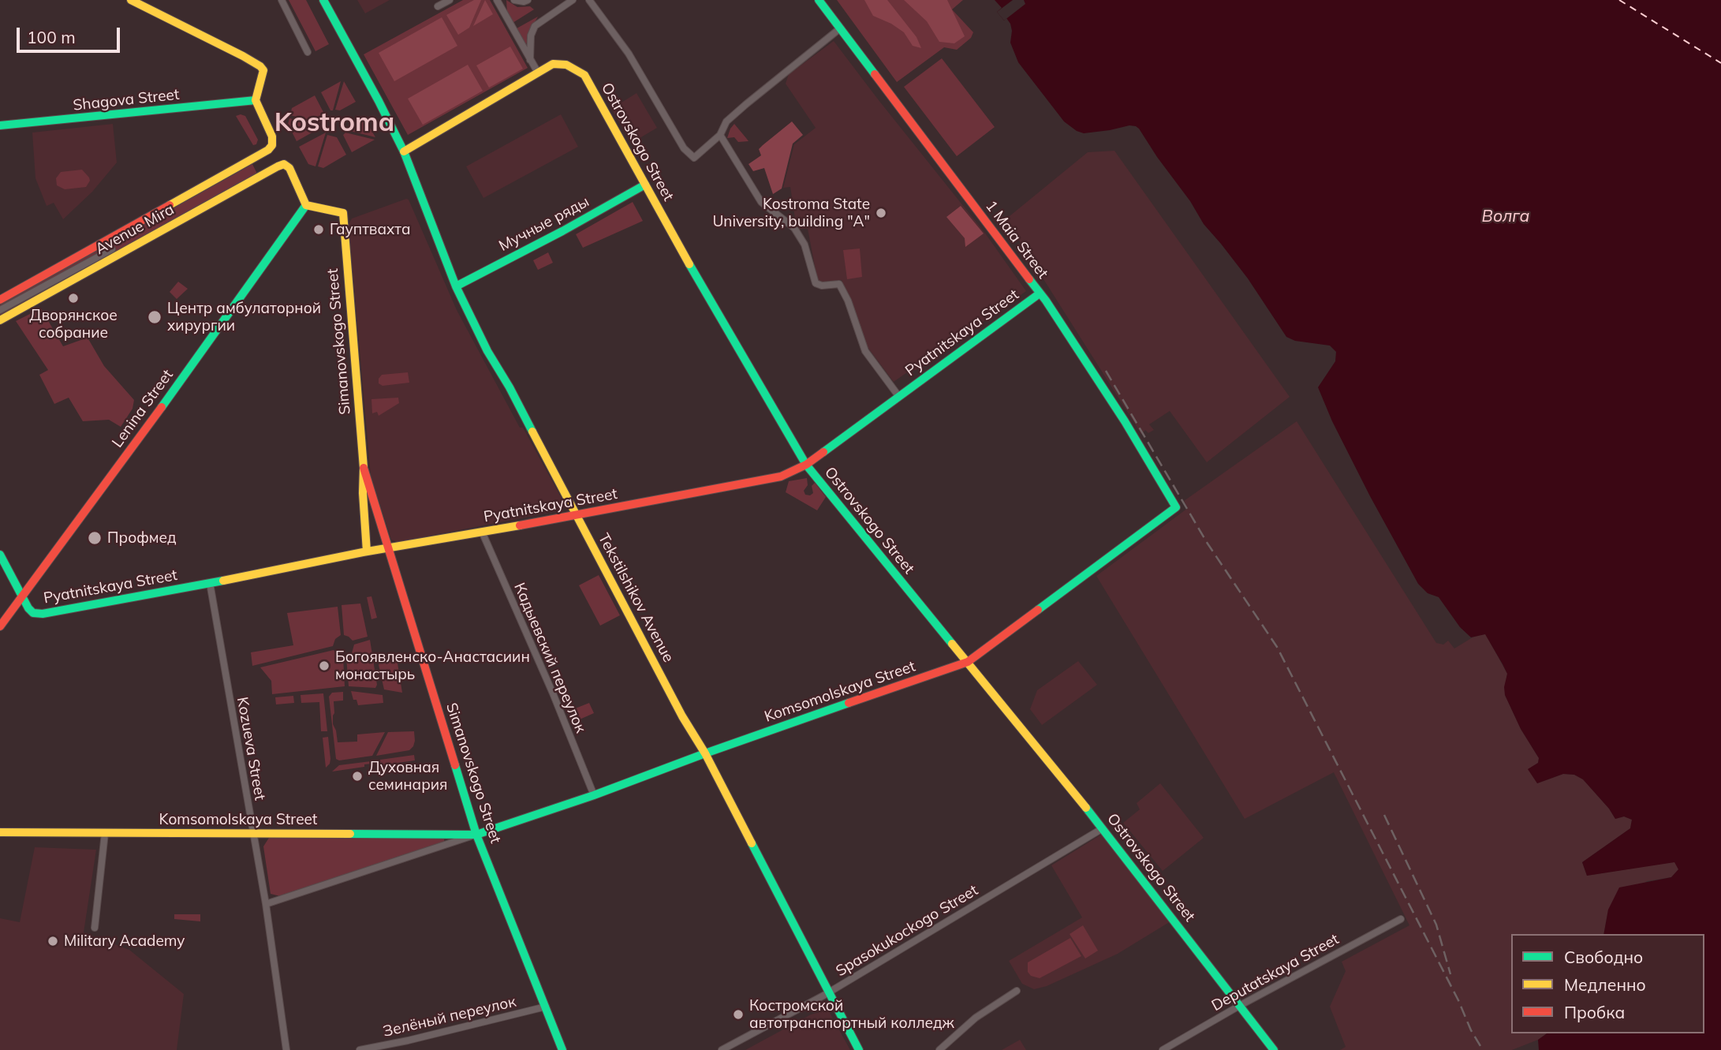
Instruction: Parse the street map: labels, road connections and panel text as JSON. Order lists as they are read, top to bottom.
{
  "streets": {
    "street": [
      "Shagova Street",
      "Ostrovskogo Street",
      "Мучные ряды",
      "Avenue Mira",
      "1 Maia Street",
      "Pyatnitskaya Street",
      "Simanovskogo Street",
      "Lenina Street",
      "Tekstilshikov Avenue",
      "Кадыевский переулок",
      "Komsomolskaya Street",
      "Kozueva Street",
      "Spasokukoсkogo Street",
      "Deputatskaya Street",
      "Зелёный переулок"
    ]
  },
  "crossings": [
    ["Shagova Street", "Avenue Mira"],
    ["Ostrovskogo Street", "Мучные ряды"],
    ["Ostrovskogo Street", "Pyatnitskaya Street"],
    ["Ostrovskogo Street", "Komsomolskaya Street"],
    ["Ostrovskogo Street", "Spasokukoсkogo Street"],
    ["Ostrovskogo Street", "Deputatskaya Street"],
    ["Мучные ряды", "Tekstilshikov Avenue"],
    ["Avenue Mira", "Simanovskogo Street"],
    ["Avenue Mira", "Lenina Street"],
    ["1 Maia Street", "Pyatnitskaya Street"],
    ["1 Maia Street", "Komsomolskaya Street"],
    ["Pyatnitskaya Street", "Simanovskogo Street"],
    ["Pyatnitskaya Street", "Lenina Street"],
    ["Pyatnitskaya Street", "Tekstilshikov Avenue"],
    ["Pyatnitskaya Street", "Кадыевский переулок"],
    ["Pyatnitskaya Street", "Kozueva Street"],
    ["Simanovskogo Street", "Lenina Street"],
    ["Simanovskogo Street", "Komsomolskaya Street"],
    ["Simanovskogo Street", "Зелёный переулок"],
    ["Tekstilshikov Avenue", "Komsomolskaya Street"],
    ["Tekstilshikov Avenue", "Spasokukoсkogo Street"],
    ["Кадыевский переулок", "Komsomolskaya Street"],
    ["Komsomolskaya Street", "Kozueva Street"]
  ],
  "districts": ["Kostroma"],
  "water": ["Волга"],
  "places": [
    "Kostroma State University, building \"A\"",
    "Гауптвахта",
    "Дворянское собрание",
    "Центр амбулаторной хирургии",
    "Профмед",
    "Богоявленско-Анастасиин монастырь",
    "Духовная семинария",
    "Military Academy",
    "Костромской автотранспортный колледж"
  ],
  "legend": ["Свободно", "Медленно", "Пробка"],
  "scale_bar": "100 m"
}
